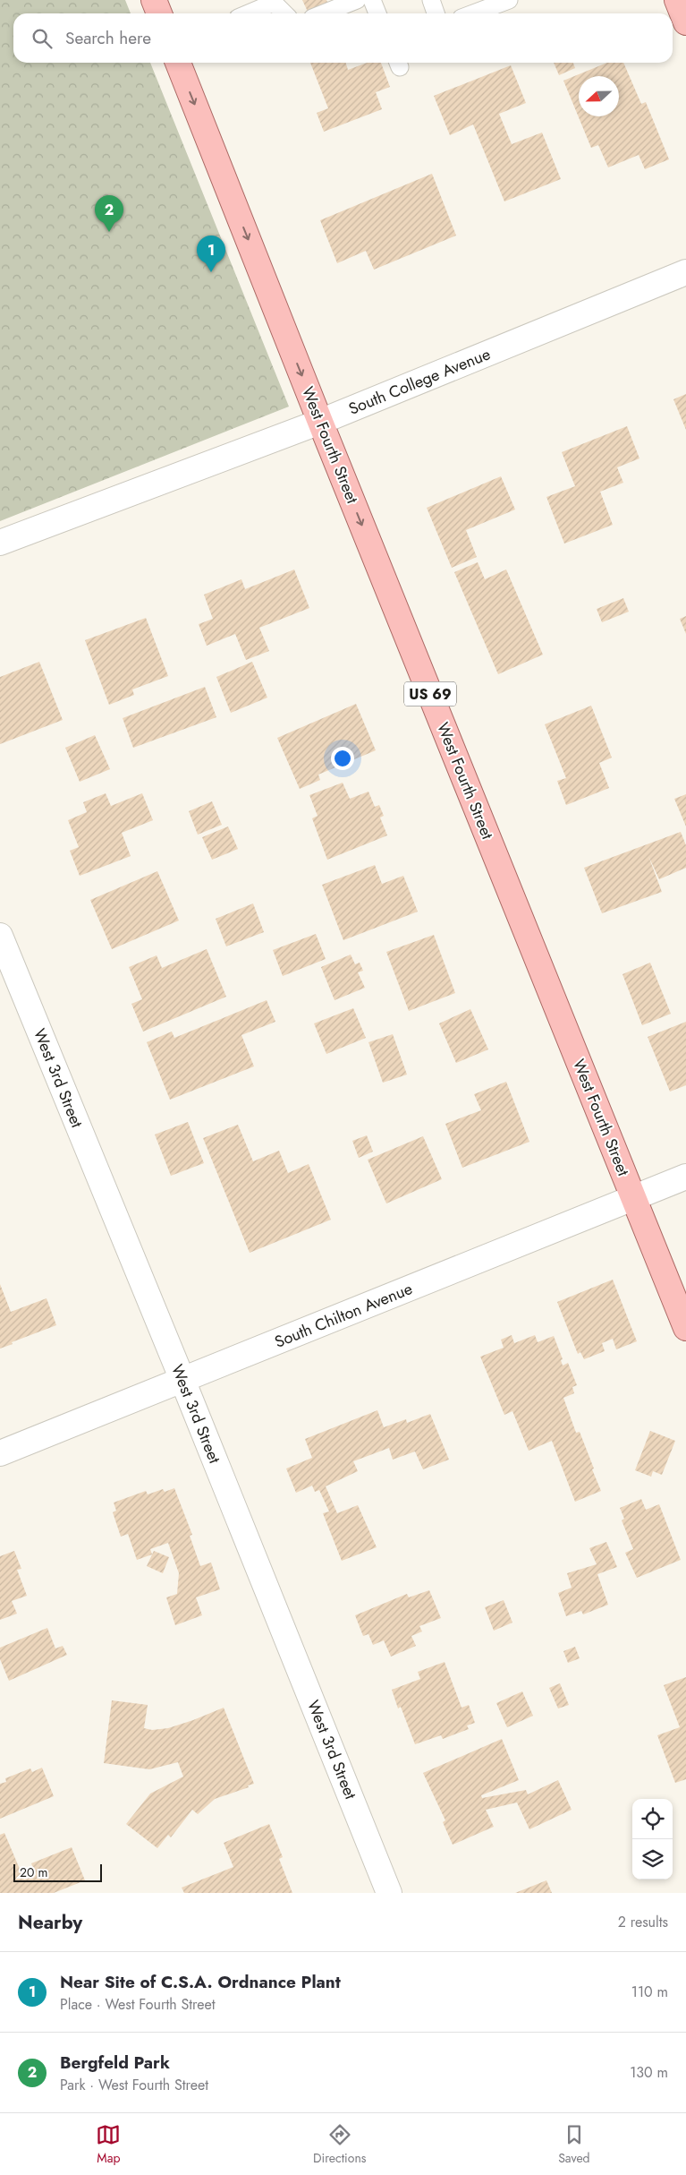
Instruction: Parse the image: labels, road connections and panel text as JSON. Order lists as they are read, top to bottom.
{
  "streets": {
    "main road": ["West Fourth Street", "US 69"],
    "street": ["South College Avenue", "West 3rd Street", "South Chilton Avenue"]
  },
  "crossings": [
    ["South College Avenue", "West Fourth Street"],
    ["West Fourth Street", "South Chilton Avenue"],
    ["West 3rd Street", "South Chilton Avenue"]
  ],
  "one_way": ["West Fourth Street"],
  "scale_bar": "20 m",
  "north": "left",
  "page": {
    "search": "Search here",
    "pins": ["2", "1"],
    "scale": "20 m",
    "heading": ["Nearby", "2 results"],
    "list": [
      {
        "mark": "1",
        "name": "Near Site of C.S.A. Ordnance Plant",
        "note": "Place · West Fourth Street",
        "value": "110 m"
      },
      {
        "mark": "2",
        "name": "Bergfeld Park",
        "note": "Park · West Fourth Street",
        "value": "130 m"
      }
    ],
    "nav": ["Map", "Directions", "Saved"]
  }
}
